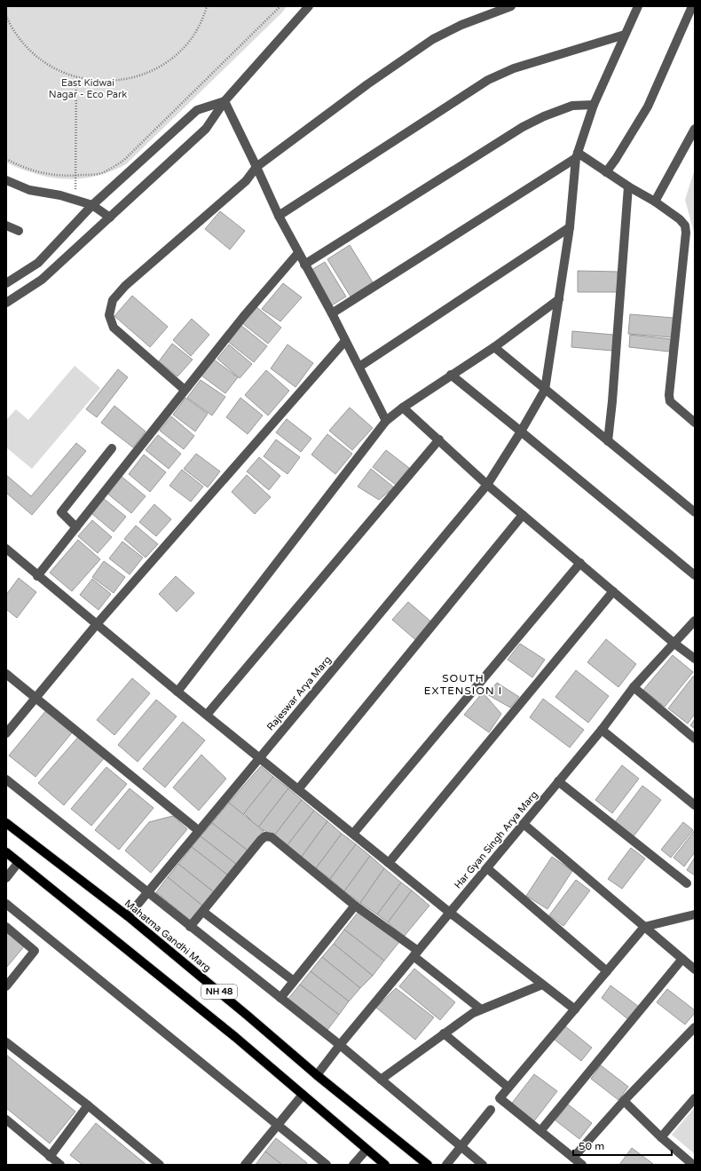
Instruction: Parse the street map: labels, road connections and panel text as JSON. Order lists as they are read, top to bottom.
{
  "streets": {
    "main road": ["Mahatma Gandhi Marg", "NH 48"],
    "street": ["Rajeswar Arya Marg", "Har Gyan Singh Arya Marg"]
  },
  "crossings": [
    ["Rajeswar Arya Marg", "Mahatma Gandhi Marg"],
    ["Har Gyan Singh Arya Marg", "Mahatma Gandhi Marg"]
  ],
  "districts": ["SOUTH EXTENSION I"],
  "parks": ["East Kidwai Nagar - Eco Park"],
  "scale_bar": "50 m"
}
